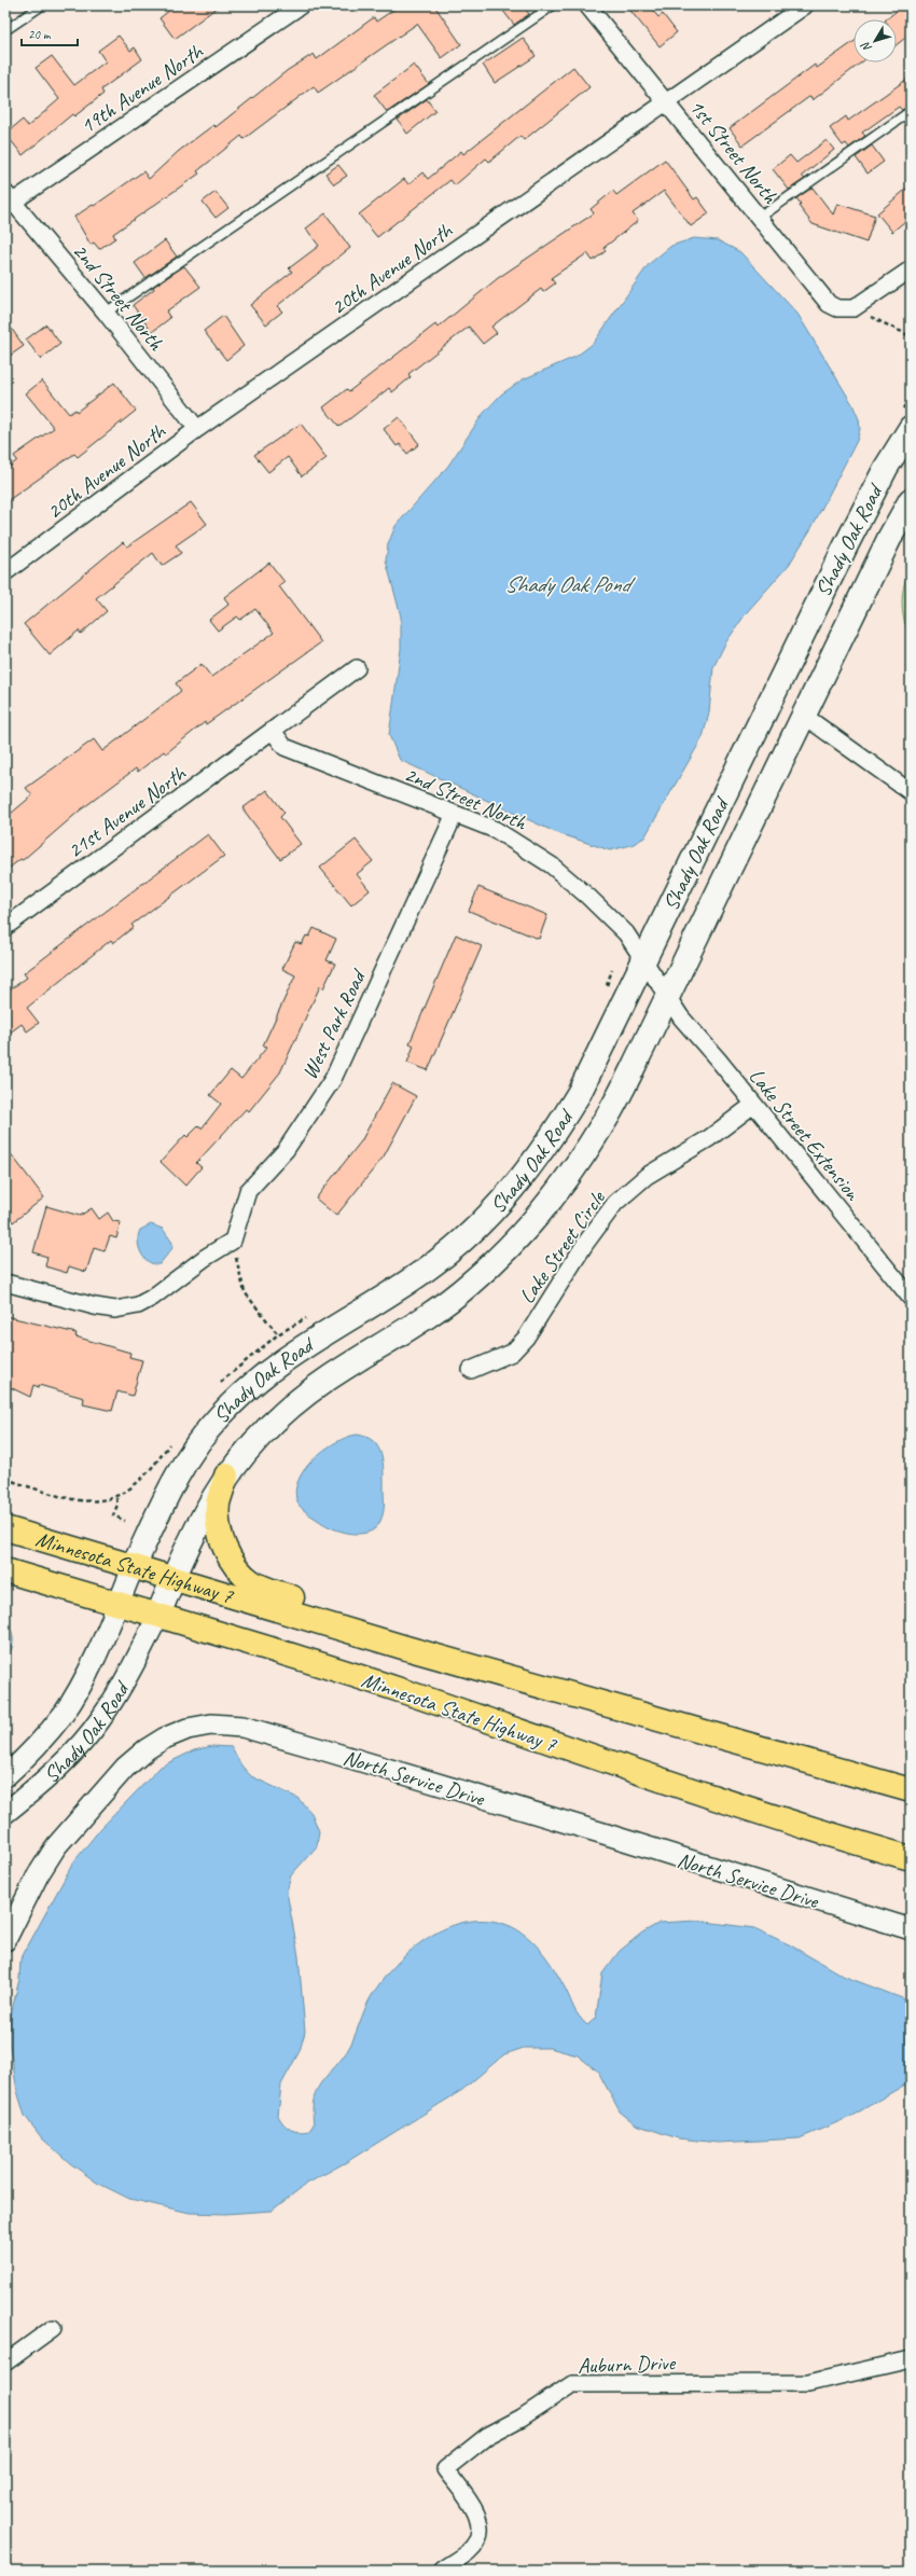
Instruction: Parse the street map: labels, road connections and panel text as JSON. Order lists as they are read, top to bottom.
{
  "streets": {
    "highway": ["Minnesota State Highway 7"],
    "main road": ["Shady Oak Road"],
    "street": [
      "19th Avenue North",
      "1st Street North",
      "20th Avenue North",
      "2nd Street North",
      "21st Avenue North",
      "West Park Road",
      "Lake Street Extension",
      "Lake Street Circle",
      "North Service Drive",
      "Auburn Drive"
    ]
  },
  "crossings": [
    ["19th Avenue North", "2nd Street North"],
    ["1st Street North", "20th Avenue North"],
    ["20th Avenue North", "2nd Street North"],
    ["2nd Street North", "Shady Oak Road"],
    ["2nd Street North", "21st Avenue North"],
    ["2nd Street North", "West Park Road"],
    ["2nd Street North", "Lake Street Extension"],
    ["Shady Oak Road", "Lake Street Extension"],
    ["Shady Oak Road", "Minnesota State Highway 7"],
    ["Lake Street Extension", "Lake Street Circle"]
  ],
  "water": ["Shady Oak Pond"],
  "scale_bar": "20 m",
  "north": "bottom left"
}
